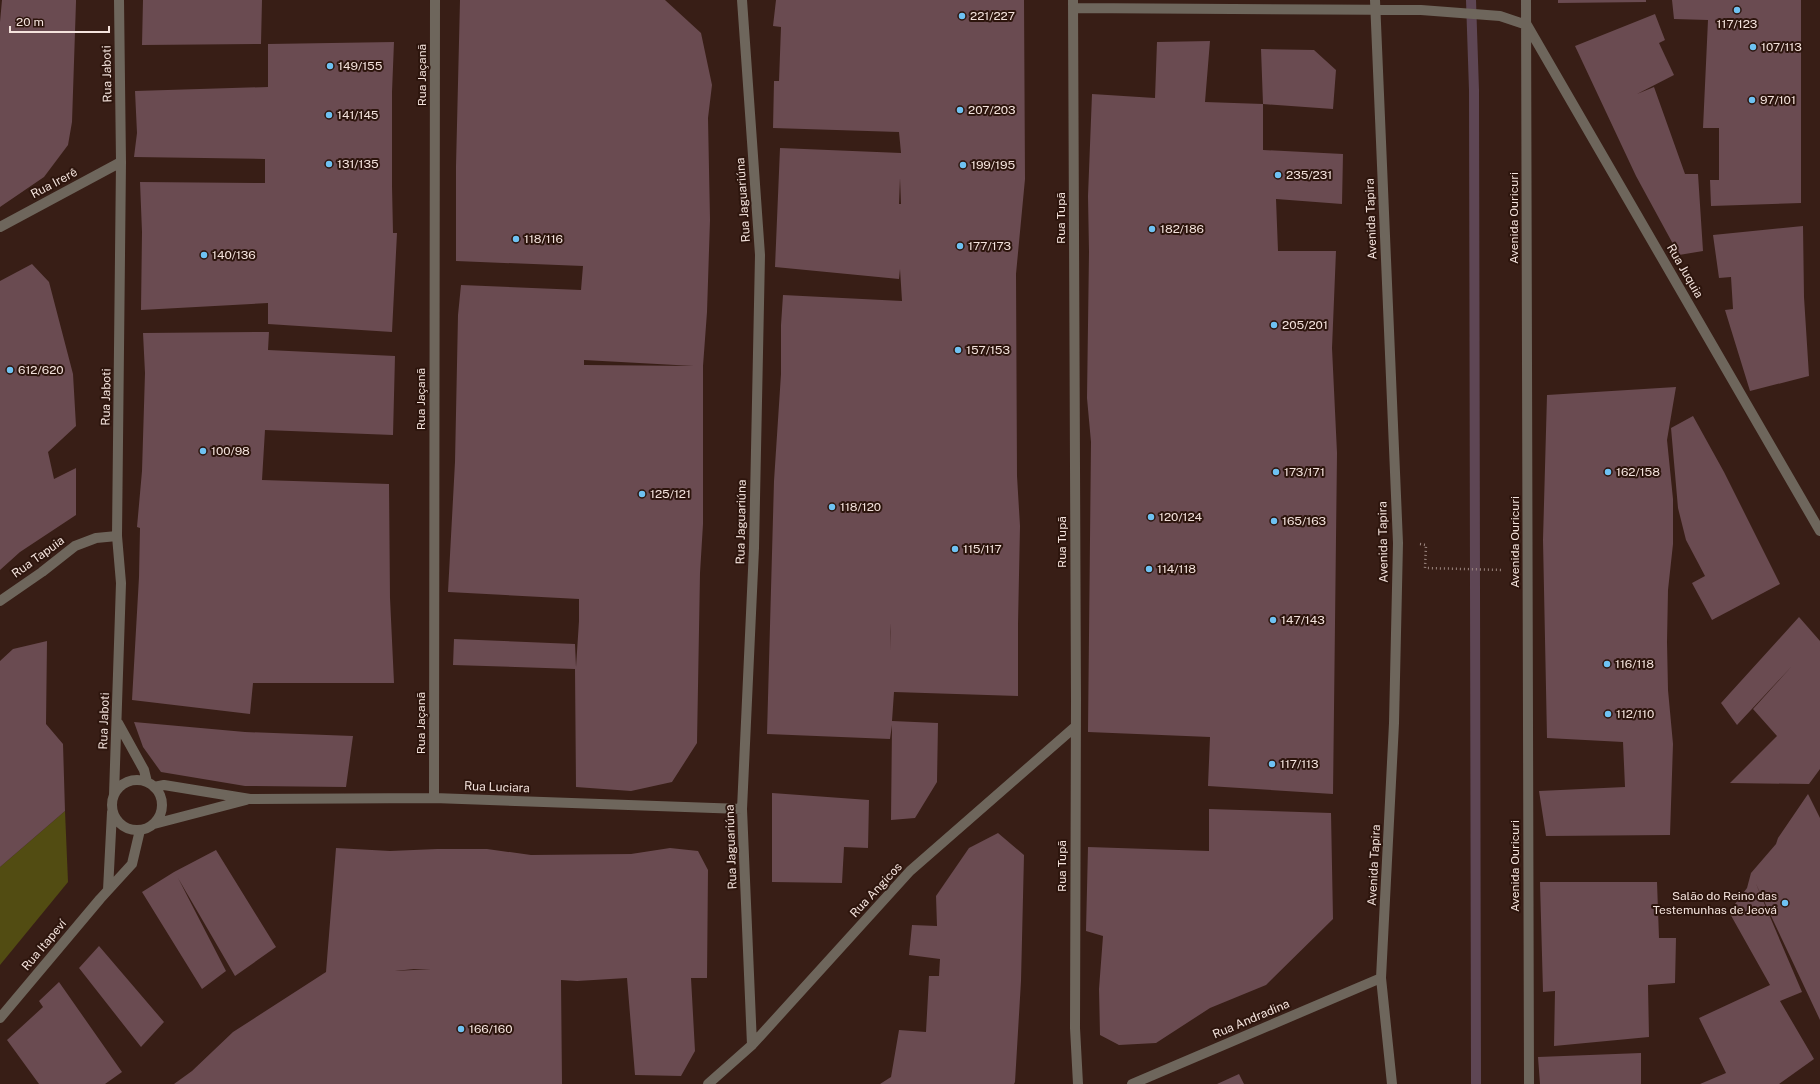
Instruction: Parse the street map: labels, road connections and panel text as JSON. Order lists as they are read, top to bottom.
{
  "streets": {
    "street": [
      "Rua Jaboti",
      "Rua Jaçanã",
      "Rua Irerê",
      "Rua Jaguariúna",
      "Rua Tupã",
      "Avenida Ouricuri",
      "Avenida Tapira",
      "Rua Juquia",
      "Rua Tapuia",
      "Rua Luciara",
      "Rua Angicos",
      "Rua Itapeví",
      "Rua Andradina"
    ]
  },
  "crossings": [
    ["Rua Jaboti", "Rua Irerê"],
    ["Rua Jaboti", "Rua Tapuia"],
    ["Rua Jaboti", "Rua Luciara"],
    ["Rua Jaçanã", "Rua Luciara"],
    ["Rua Jaguariúna", "Rua Luciara"],
    ["Rua Jaguariúna", "Rua Angicos"],
    ["Rua Tupã", "Rua Angicos"],
    ["Avenida Ouricuri", "Rua Juquia"],
    ["Avenida Tapira", "Rua Andradina"]
  ],
  "places": [
    "117/123",
    "221/227",
    "107/113",
    "149/155",
    "97/101",
    "207/203",
    "141/145",
    "131/135",
    "199/195",
    "235/231",
    "182/186",
    "118/116",
    "177/173",
    "140/136",
    "205/201",
    "157/153",
    "612/620",
    "100/98",
    "173/171",
    "162/158",
    "125/121",
    "118/120",
    "120/124",
    "165/163",
    "115/117",
    "114/118",
    "147/143",
    "116/118",
    "112/110",
    "117/113",
    "Salão do Reino das Testemunhas de Jeová",
    "166/160"
  ],
  "scale_bar": "20 m"
}
